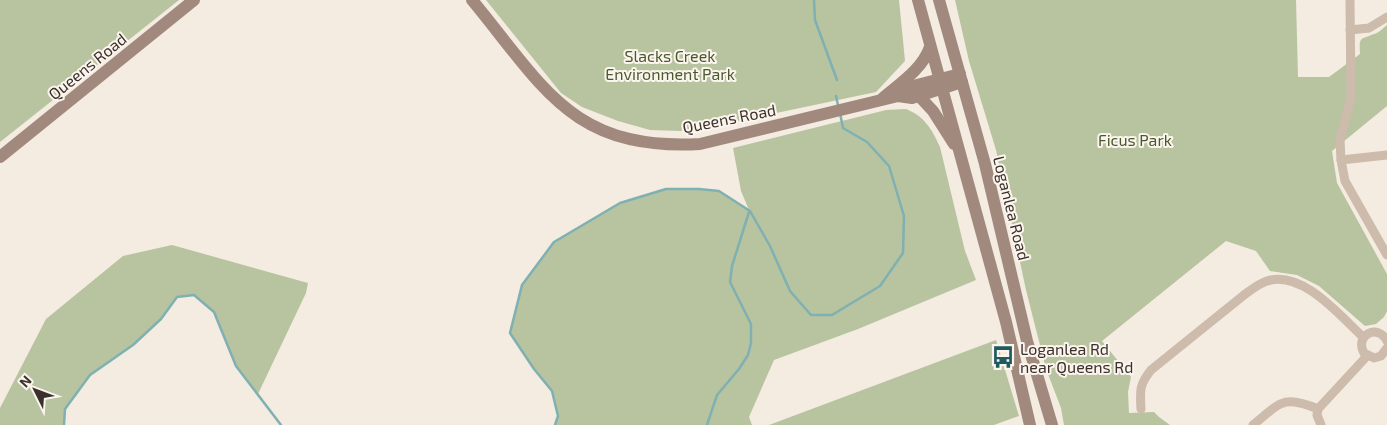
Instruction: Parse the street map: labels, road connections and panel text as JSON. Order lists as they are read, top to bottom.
{
  "streets": {
    "street": ["Queens Road", "Loganlea Road"]
  },
  "crossings": [
    ["Queens Road", "Loganlea Road"]
  ],
  "parks": ["Slacks Creek Environment Park", "Ficus Park"],
  "places": {
    "bus stop": ["Loganlea Rd near Queens Rd"]
  },
  "north": "top left"
}
